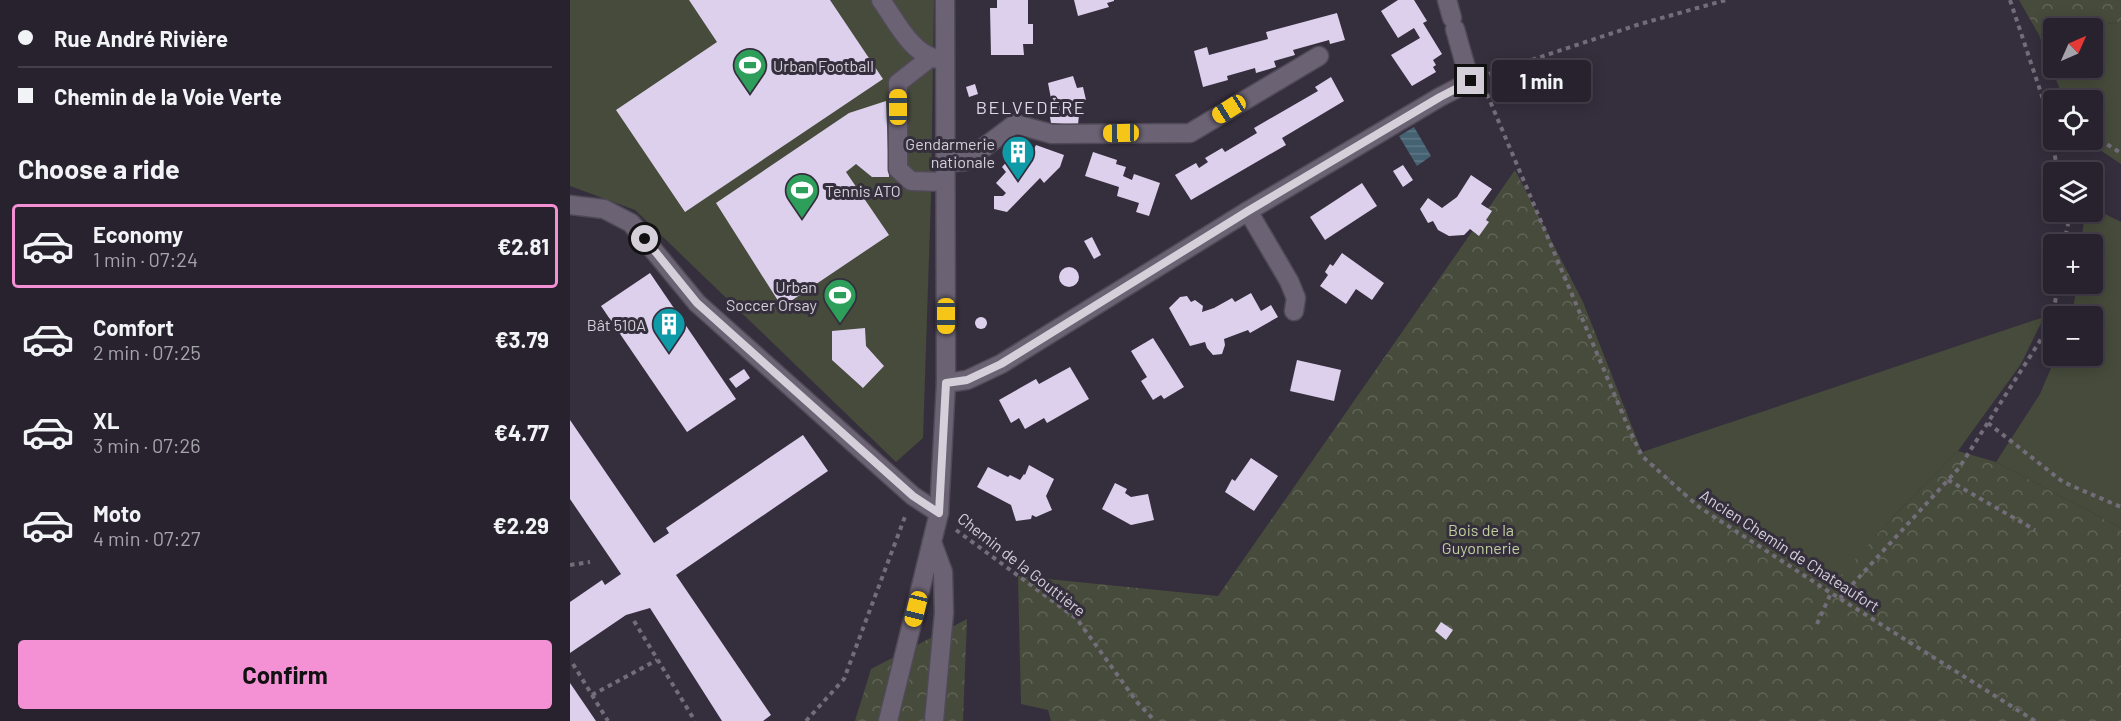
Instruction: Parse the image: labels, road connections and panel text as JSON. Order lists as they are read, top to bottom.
{
  "streets": {
    "path": ["Ancien Chemin de Chateaufort", "Chemin de la Gouttière"]
  },
  "districts": ["BELVEDÈRE"],
  "parks": ["Bois de la Guyonnerie"],
  "places": {
    "sports": ["Urban Football", "Tennis ATO", "Urban Soccer Orsay"],
    "building": ["Gendarmerie nationale", "Bât 510A"]
  },
  "north": "top right",
  "page": {
    "banner": ["Rue André Rivière", "Chemin de la Voie Verte"],
    "map_buttons": ["+", "−"],
    "bubble": "1 min",
    "heading": "Choose a ride",
    "list": [
      {
        "name": "Economy",
        "note": "1 min · 07:24",
        "value": "€2.81"
      },
      {
        "name": "Comfort",
        "note": "2 min · 07:25",
        "value": "€3.79"
      },
      {
        "name": "XL",
        "note": "3 min · 07:26",
        "value": "€4.77"
      },
      {
        "name": "Moto",
        "note": "4 min · 07:27",
        "value": "€2.29"
      }
    ],
    "buttons": "Confirm"
  }
}
